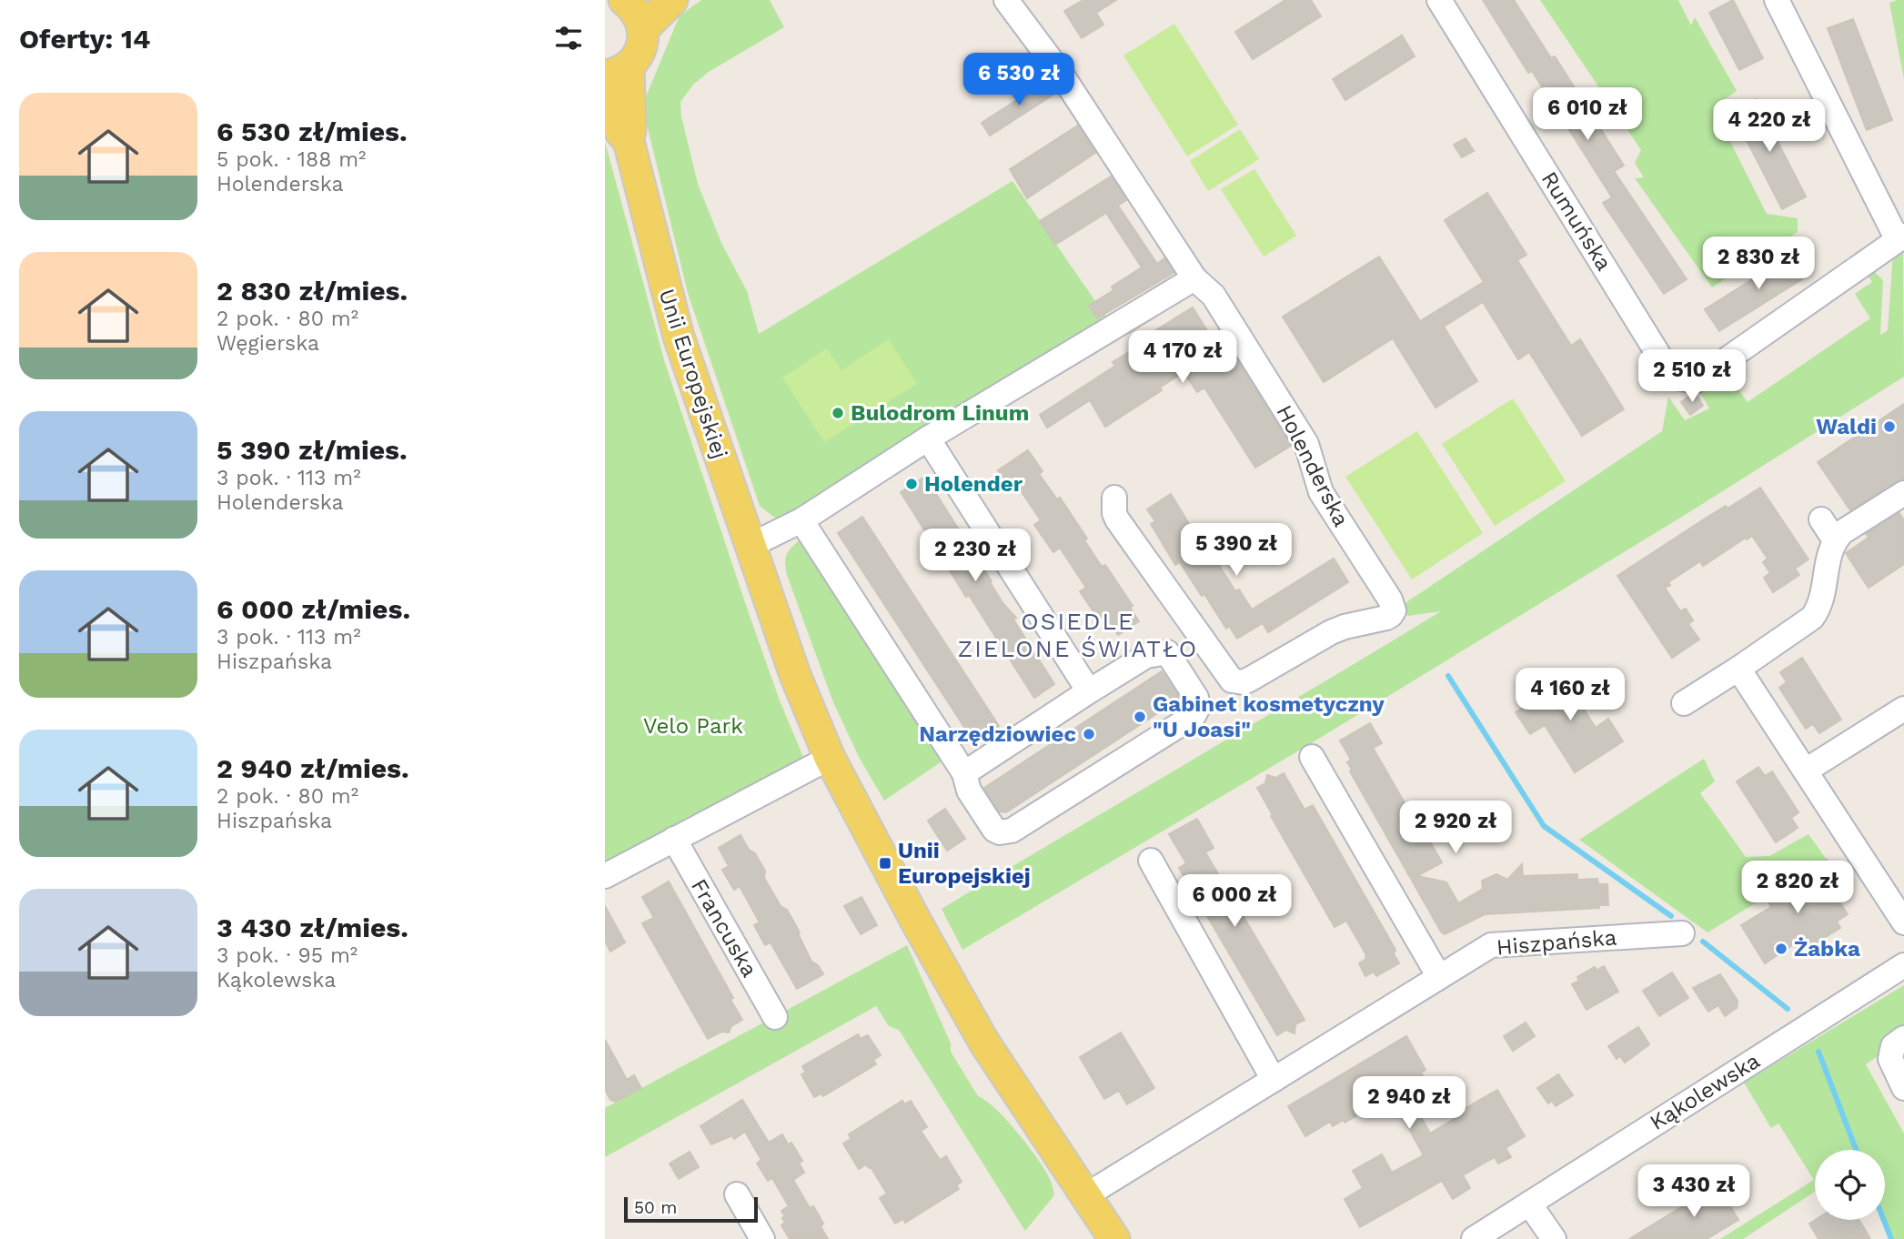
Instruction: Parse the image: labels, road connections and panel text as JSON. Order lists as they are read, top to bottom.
{
  "streets": {
    "main road": ["Unii Europejskiej"],
    "street": [
      "Rumuńska",
      "Holenderska",
      "Francuska",
      "Hiszpańska",
      "Kąkolewska"
    ]
  },
  "crossings": [
    ["Unii Europejskiej", "Hiszpańska"]
  ],
  "districts": ["OSIEDLE ZIELONE ŚWIATŁO"],
  "parks": ["Velo Park"],
  "places": {
    "other": [
      "Bulodrom Linum",
      "Waldi",
      "Holender",
      "Gabinet kosmetyczny \"U Joasi\"",
      "Narzędziowiec",
      "Żabka"
    ],
    "transit": ["Unii Europejskiej"]
  },
  "scale_bar": "50 m",
  "page": {
    "heading": "Oferty: 14",
    "price": [
      "6 530 zł",
      "6 010 zł",
      "4 220 zł",
      "2 830 zł",
      "4 170 zł",
      "2 510 zł",
      "5 390 zł",
      "2 230 zł",
      "4 160 zł",
      "2 920 zł",
      "2 820 zł",
      "6 000 zł",
      "2 940 zł",
      "3 430 zł"
    ],
    "list": [
      {
        "name": "6 530 zł/mies.",
        "note": "5 pok. · 188 m² · Holenderska"
      },
      {
        "name": "2 830 zł/mies.",
        "note": "2 pok. · 80 m² · Węgierska"
      },
      {
        "name": "5 390 zł/mies.",
        "note": "3 pok. · 113 m² · Holenderska"
      },
      {
        "name": "6 000 zł/mies.",
        "note": "3 pok. · 113 m² · Hiszpańska"
      },
      {
        "name": "2 940 zł/mies.",
        "note": "2 pok. · 80 m² · Hiszpańska"
      },
      {
        "name": "3 430 zł/mies.",
        "note": "3 pok. · 95 m² · Kąkolewska"
      }
    ],
    "scale": "50 m"
  }
}
